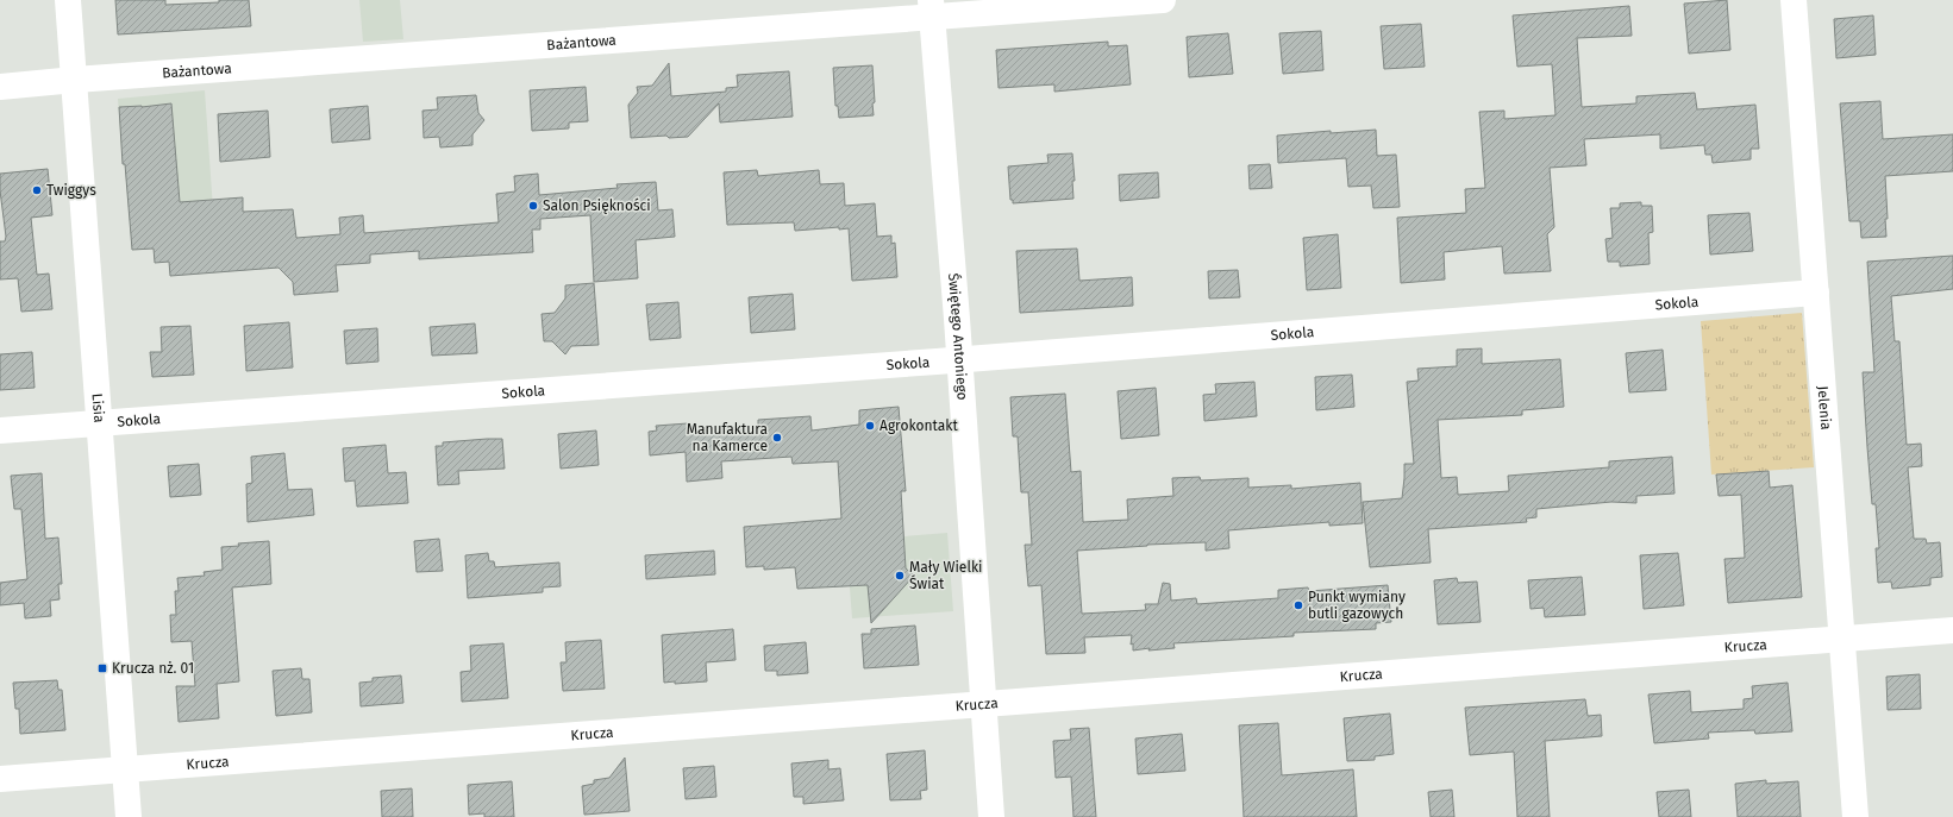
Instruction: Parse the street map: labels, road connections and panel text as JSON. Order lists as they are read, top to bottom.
{
  "streets": {
    "street": [
      "Bażantowa",
      "Sokola",
      "Świętego Antoniego",
      "Jelenia",
      "Lisia",
      "Krucza"
    ]
  },
  "crossings": [
    ["Bażantowa", "Świętego Antoniego"],
    ["Bażantowa", "Lisia"],
    ["Sokola", "Świętego Antoniego"],
    ["Sokola", "Jelenia"],
    ["Sokola", "Lisia"],
    ["Świętego Antoniego", "Krucza"],
    ["Jelenia", "Krucza"],
    ["Lisia", "Krucza"]
  ],
  "places": {
    "other": [
      "Twiggys",
      "Salon Psiękności",
      "Agrokontakt",
      "Manufaktura na Kamerce",
      "Mały Wielki Świat",
      "Punkt wymiany butli gazowych"
    ],
    "transit": ["Krucza nż. 01"]
  }
}
